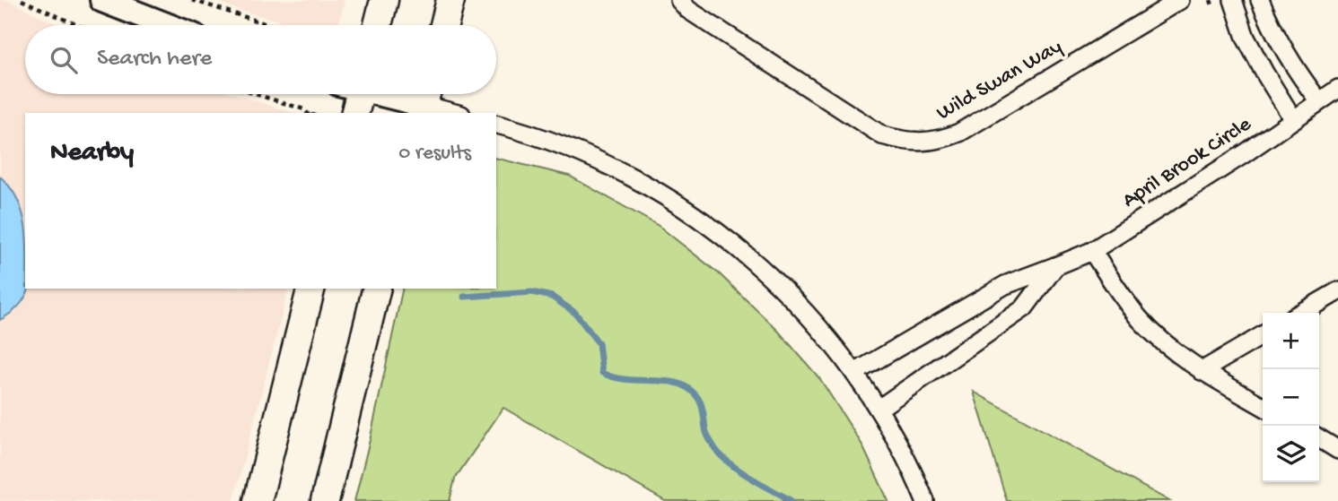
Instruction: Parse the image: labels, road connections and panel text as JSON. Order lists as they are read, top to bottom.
{
  "streets": {
    "street": ["Wild Swan Way", "April Brook Circle"]
  },
  "page": {
    "search": "Search here",
    "heading": ["Nearby", "0 results"],
    "map_buttons": ["+", "−"]
  }
}
